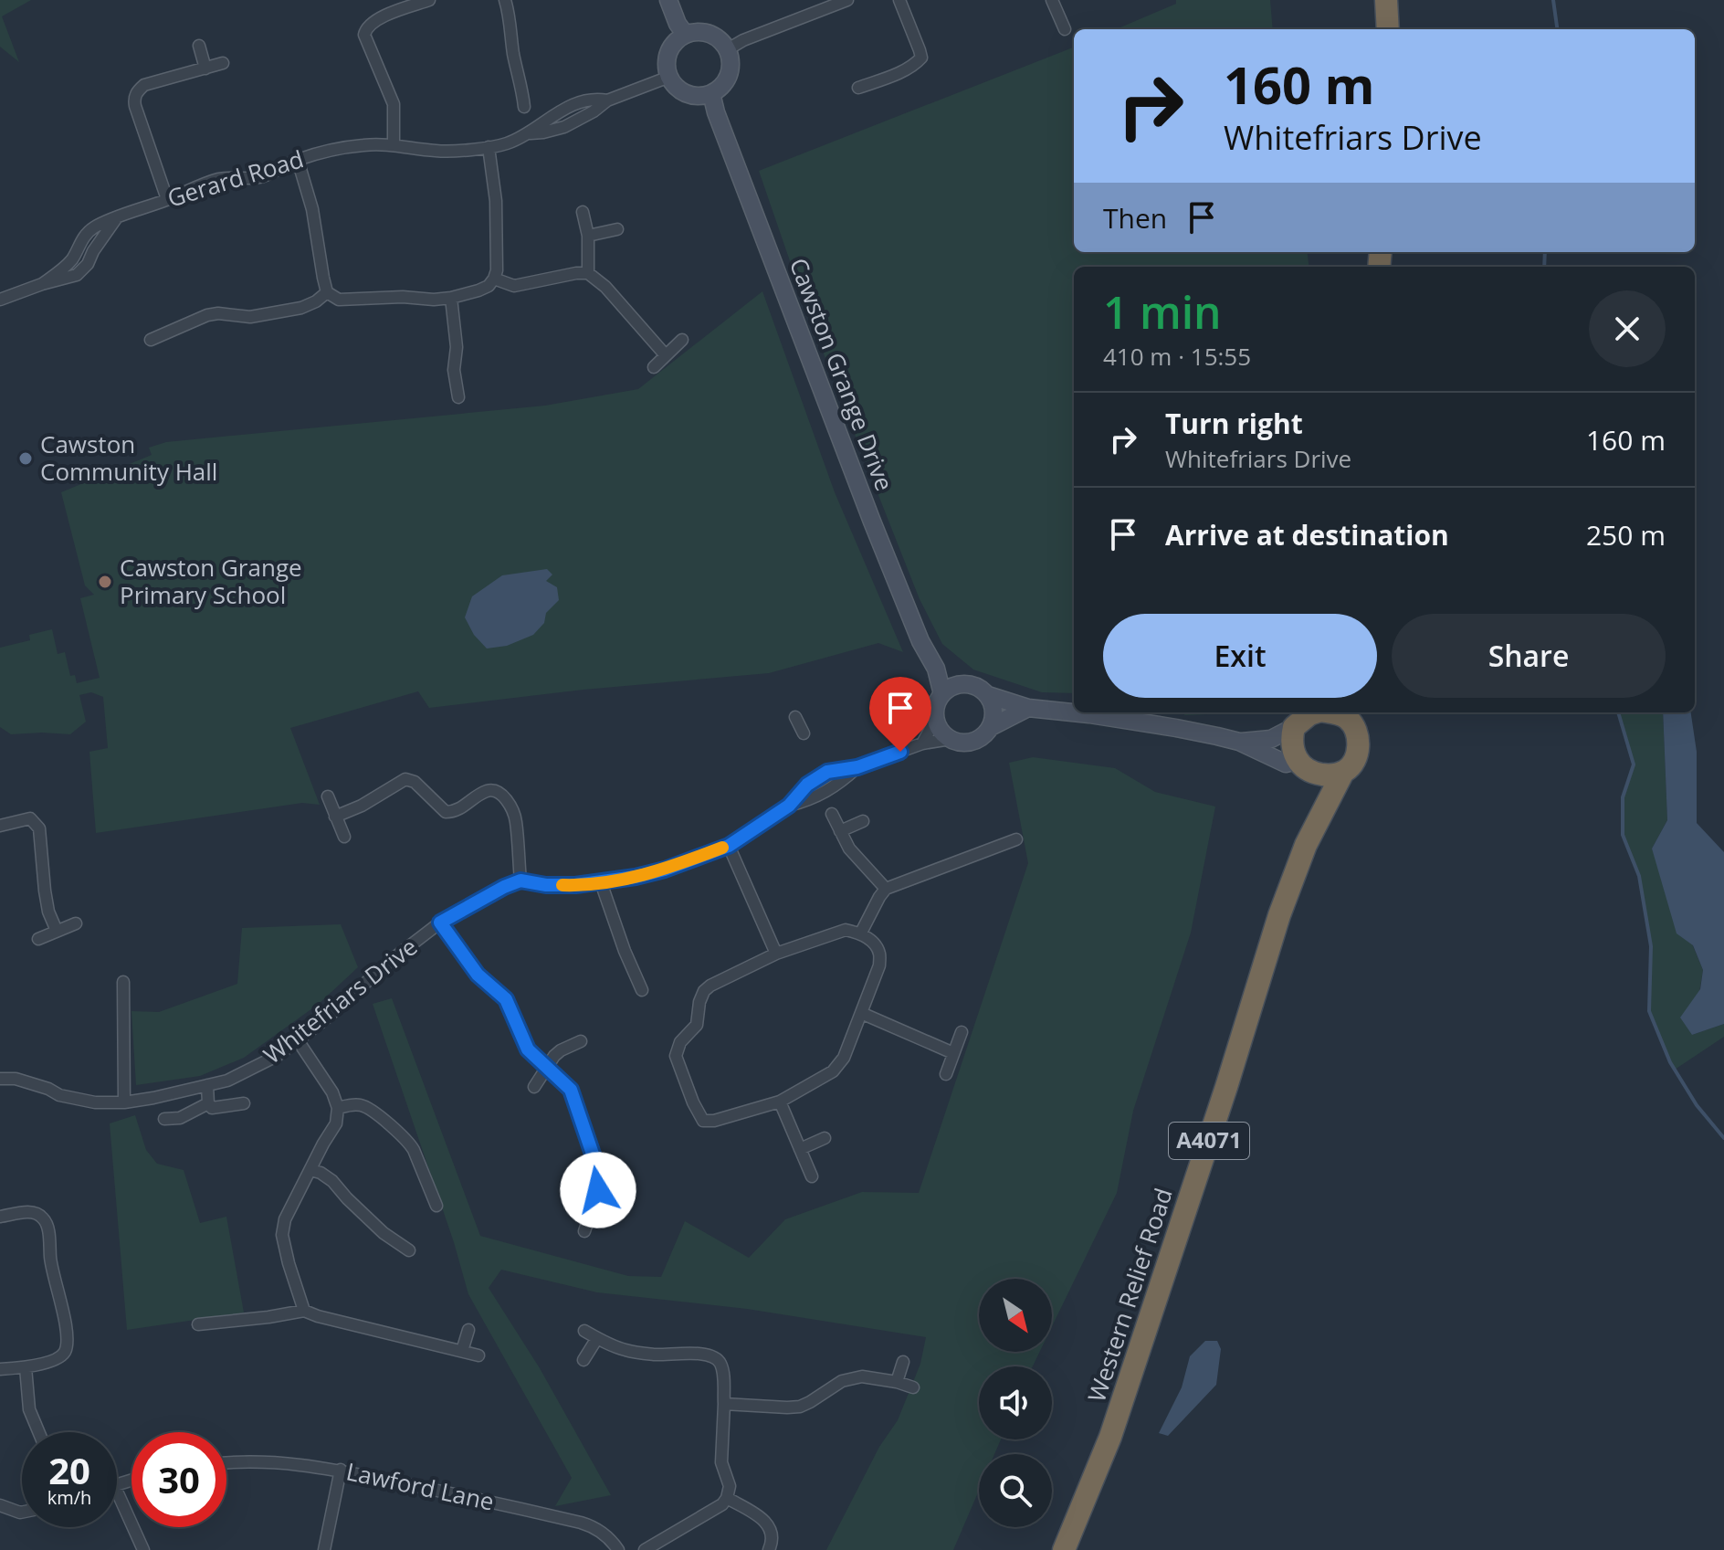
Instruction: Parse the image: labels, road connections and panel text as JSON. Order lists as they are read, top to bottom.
{
  "streets": {
    "highway": ["A4071", "Western Relief Road"],
    "street": [
      "Gerard Road",
      "Cawston Grange Drive",
      "Whitefriars Drive",
      "Lawford Lane"
    ]
  },
  "crossings": [
    ["Gerard Road", "Cawston Grange Drive"],
    ["A4071", "Western Relief Road"]
  ],
  "places": ["Cawston Community Hall", "Cawston Grange Primary School"],
  "north": "bottom right",
  "page": {
    "turn": ["160 m", "Whitefriars Drive"],
    "then": "Then",
    "heading": ["1 min", "410 m · 15:55"],
    "list": [
      {
        "name": "Turn right",
        "note": "Whitefriars Drive",
        "value": "160 m"
      },
      {
        "name": "Arrive at destination",
        "value": "250 m"
      }
    ],
    "buttons": ["Exit", "Share"],
    "speed": "20 km/h",
    "limit": "30"
  }
}
